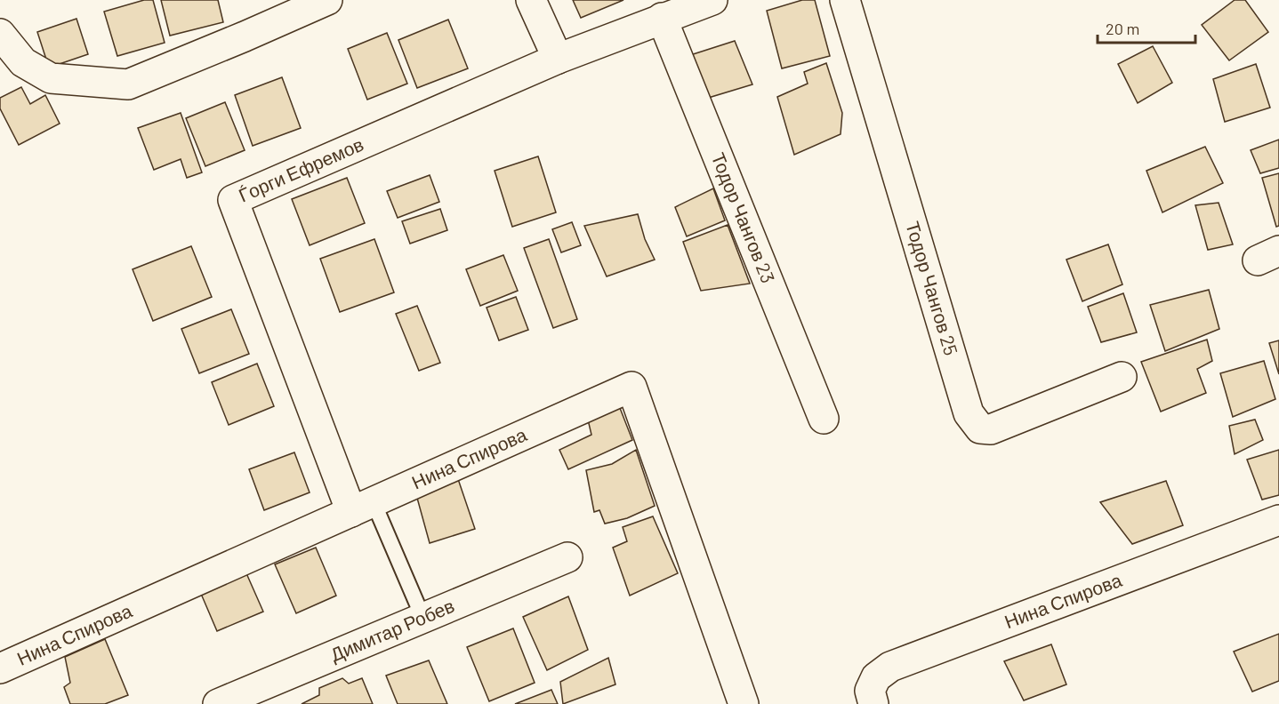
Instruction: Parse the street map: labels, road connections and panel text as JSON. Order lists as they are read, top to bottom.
{
  "streets": {
    "street": [
      "Ѓорги Ефремов",
      "Тодор Чангов 23",
      "Тодор Чангов 25",
      "Нина Спирова",
      "Димитар Робев"
    ]
  },
  "crossings": [
    ["Ѓорги Ефремов", "Тодор Чангов 23"],
    ["Ѓорги Ефремов", "Нина Спирова"]
  ],
  "scale_bar": "20 m"
}
